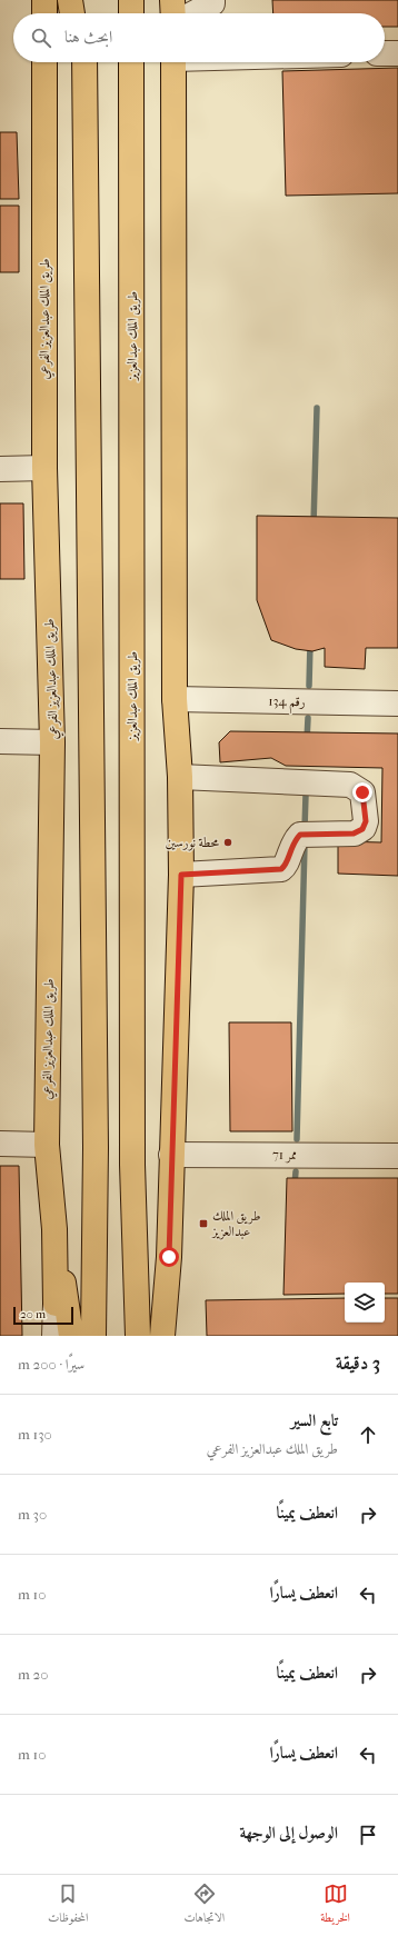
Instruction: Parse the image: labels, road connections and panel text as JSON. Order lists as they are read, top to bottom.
{
  "streets": {
    "main road": ["طريق الملك عبدالعزيز الفرعي", "طريق الملك عبدالعزيز"],
    "street": ["رقم 134", "ممر 71"]
  },
  "places": {
    "other": ["محطة نورسين"],
    "transit": ["طريق الملك عبدالعزيز"]
  },
  "scale_bar": "20 m",
  "page": {
    "search": "ابحث هنا",
    "scale": "20 m",
    "heading": ["3 دقيقة", "سيرًا · 200 m"],
    "list": [
      ["تابع السير", "طريق الملك عبدالعزيز الفرعي", "130 m"],
      ["انعطف يمينًا", "30 m"],
      ["انعطف يسارًا", "10 m"],
      ["انعطف يمينًا", "20 m"],
      ["انعطف يسارًا", "10 m"],
      "الوصول إلى الوجهة"
    ],
    "nav": ["الخريطة", "الاتجاهات", "المحفوظات"]
  }
}
